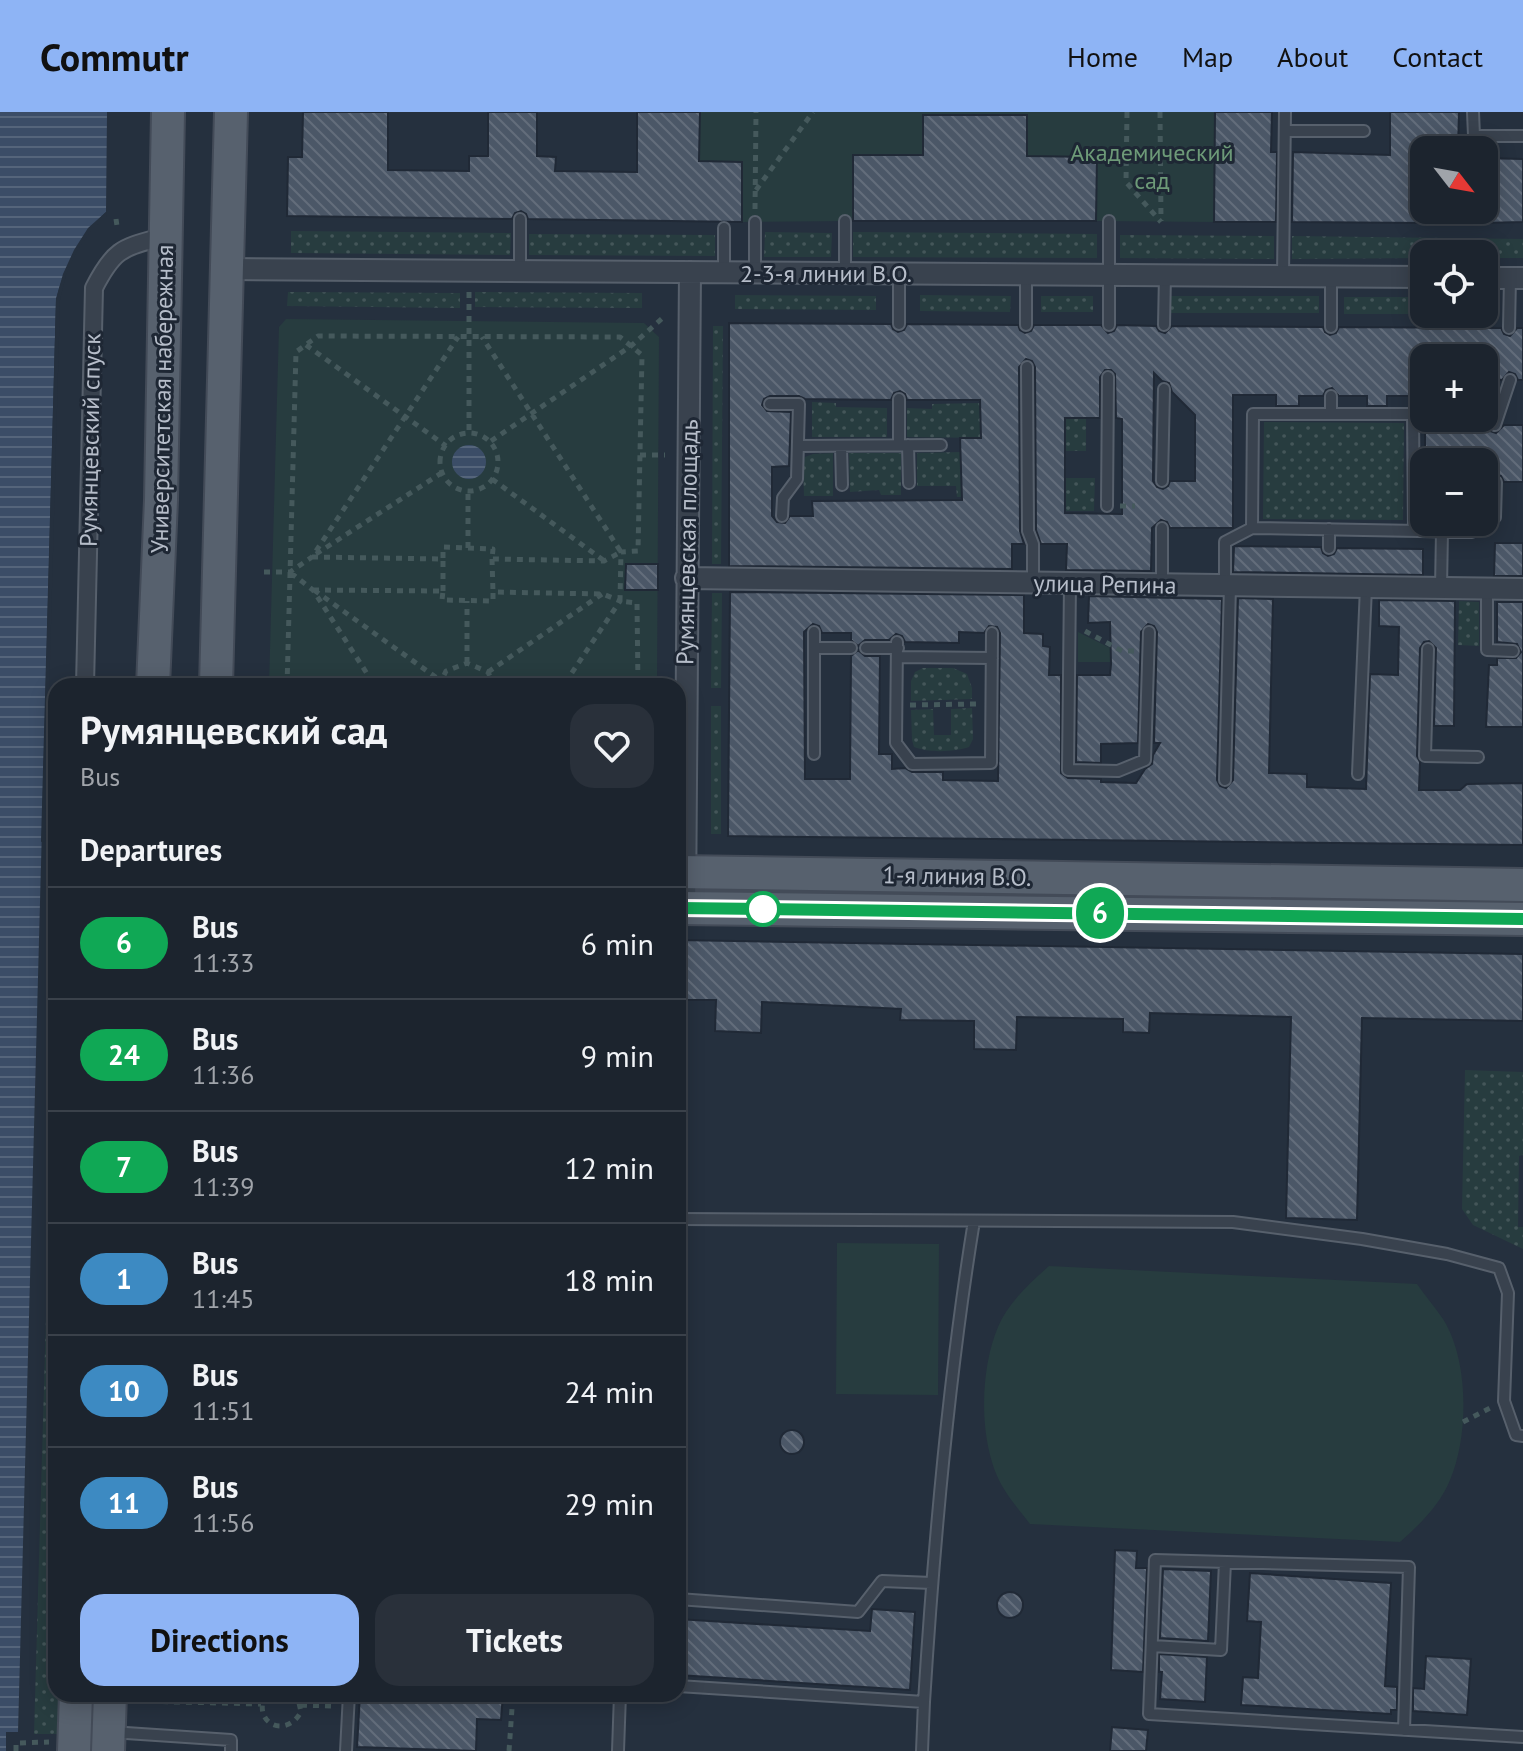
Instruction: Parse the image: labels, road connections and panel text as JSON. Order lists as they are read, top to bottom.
{
  "streets": {
    "main road": ["Университетская набережная", "1-я линия В.О."],
    "street": [
      "2-3-я линии В.О.",
      "Румянцевский спуск",
      "Румянцевская площадь",
      "улица Репина"
    ]
  },
  "crossings": [
    ["2-3-я линии В.О.", "Румянцевская площадь"],
    ["Университетская набережная", "Румянцевский спуск"],
    ["Румянцевская площадь", "улица Репина"]
  ],
  "parks": ["Академический сад"],
  "lines": ["bus line 6"],
  "north": "bottom right",
  "page": {
    "header": "Commutr",
    "nav": [
      "Home",
      "Map",
      "About",
      "Contact"
    ],
    "on_map": "6",
    "map_buttons": ["+", "−"],
    "heading": [
      ["Румянцевский сад", "Bus"],
      "Departures"
    ],
    "list": [
      {
        "mark": "6",
        "name": "Bus",
        "note": "11:33",
        "value": "6 min"
      },
      {
        "mark": "24",
        "name": "Bus",
        "note": "11:36",
        "value": "9 min"
      },
      {
        "mark": "7",
        "name": "Bus",
        "note": "11:39",
        "value": "12 min"
      },
      {
        "mark": "1",
        "name": "Bus",
        "note": "11:45",
        "value": "18 min"
      },
      {
        "mark": "10",
        "name": "Bus",
        "note": "11:51",
        "value": "24 min"
      },
      {
        "mark": "11",
        "name": "Bus",
        "note": "11:56",
        "value": "29 min"
      }
    ],
    "buttons": ["Directions", "Tickets"]
  }
}
